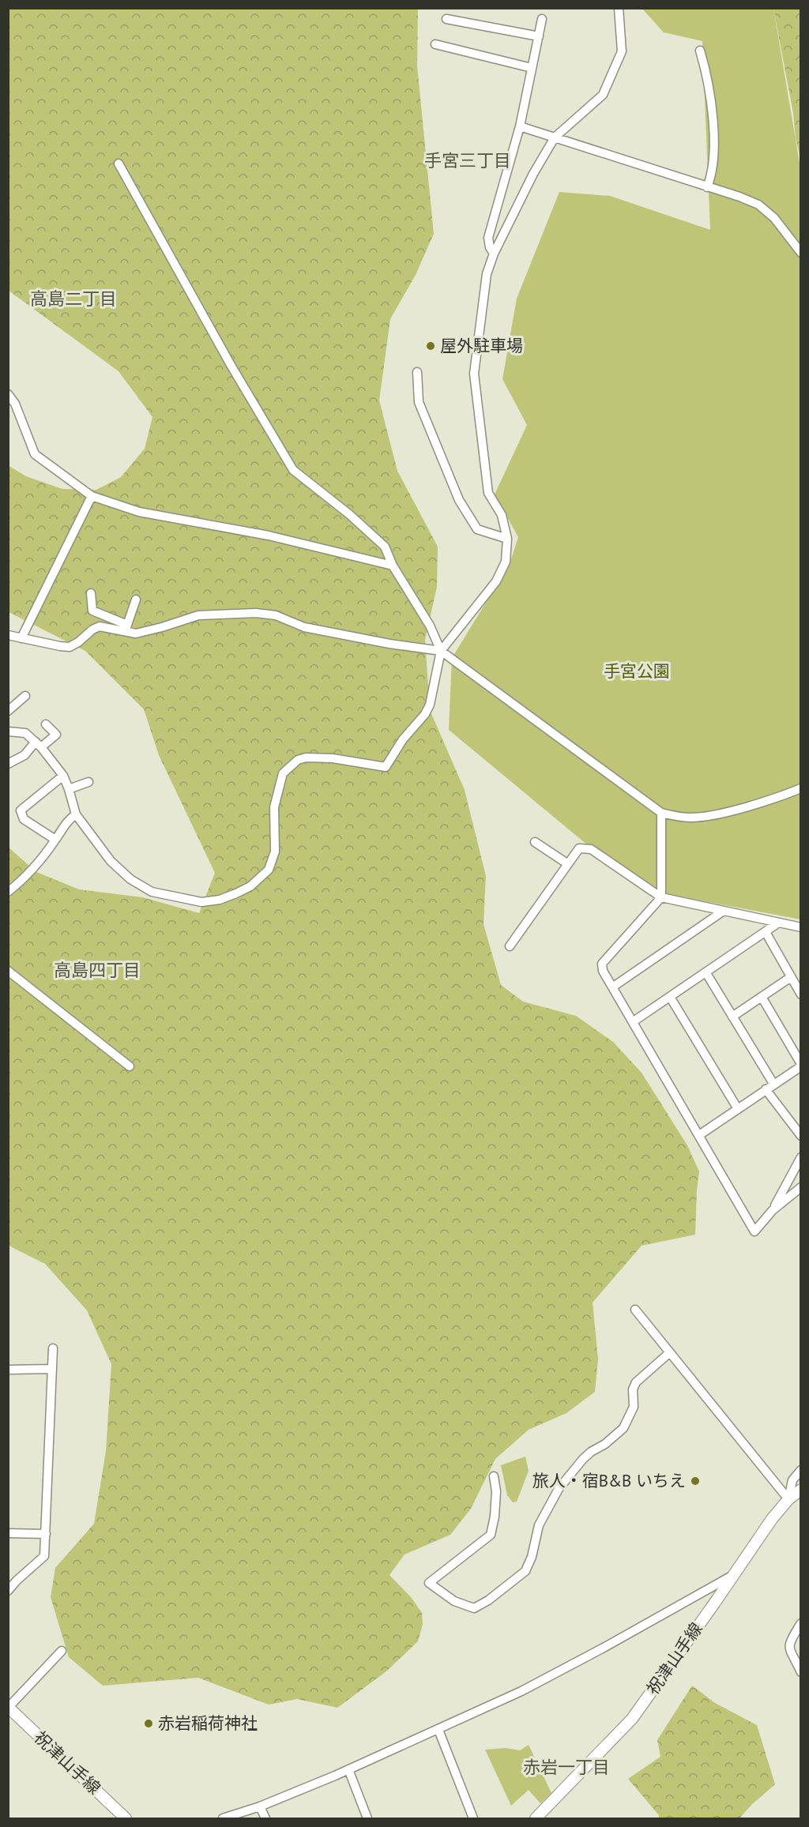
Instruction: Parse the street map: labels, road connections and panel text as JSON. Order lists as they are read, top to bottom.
{
  "streets": {
    "street": ["祝津山手線"]
  },
  "districts": [
    "手宮三丁目",
    "高島二丁目",
    "高島四丁目",
    "赤岩一丁目"
  ],
  "parks": ["手宮公園"],
  "places": ["屋外駐車場", "旅人・宿B&B いちえ", "赤岩稲荷神社"]
}
